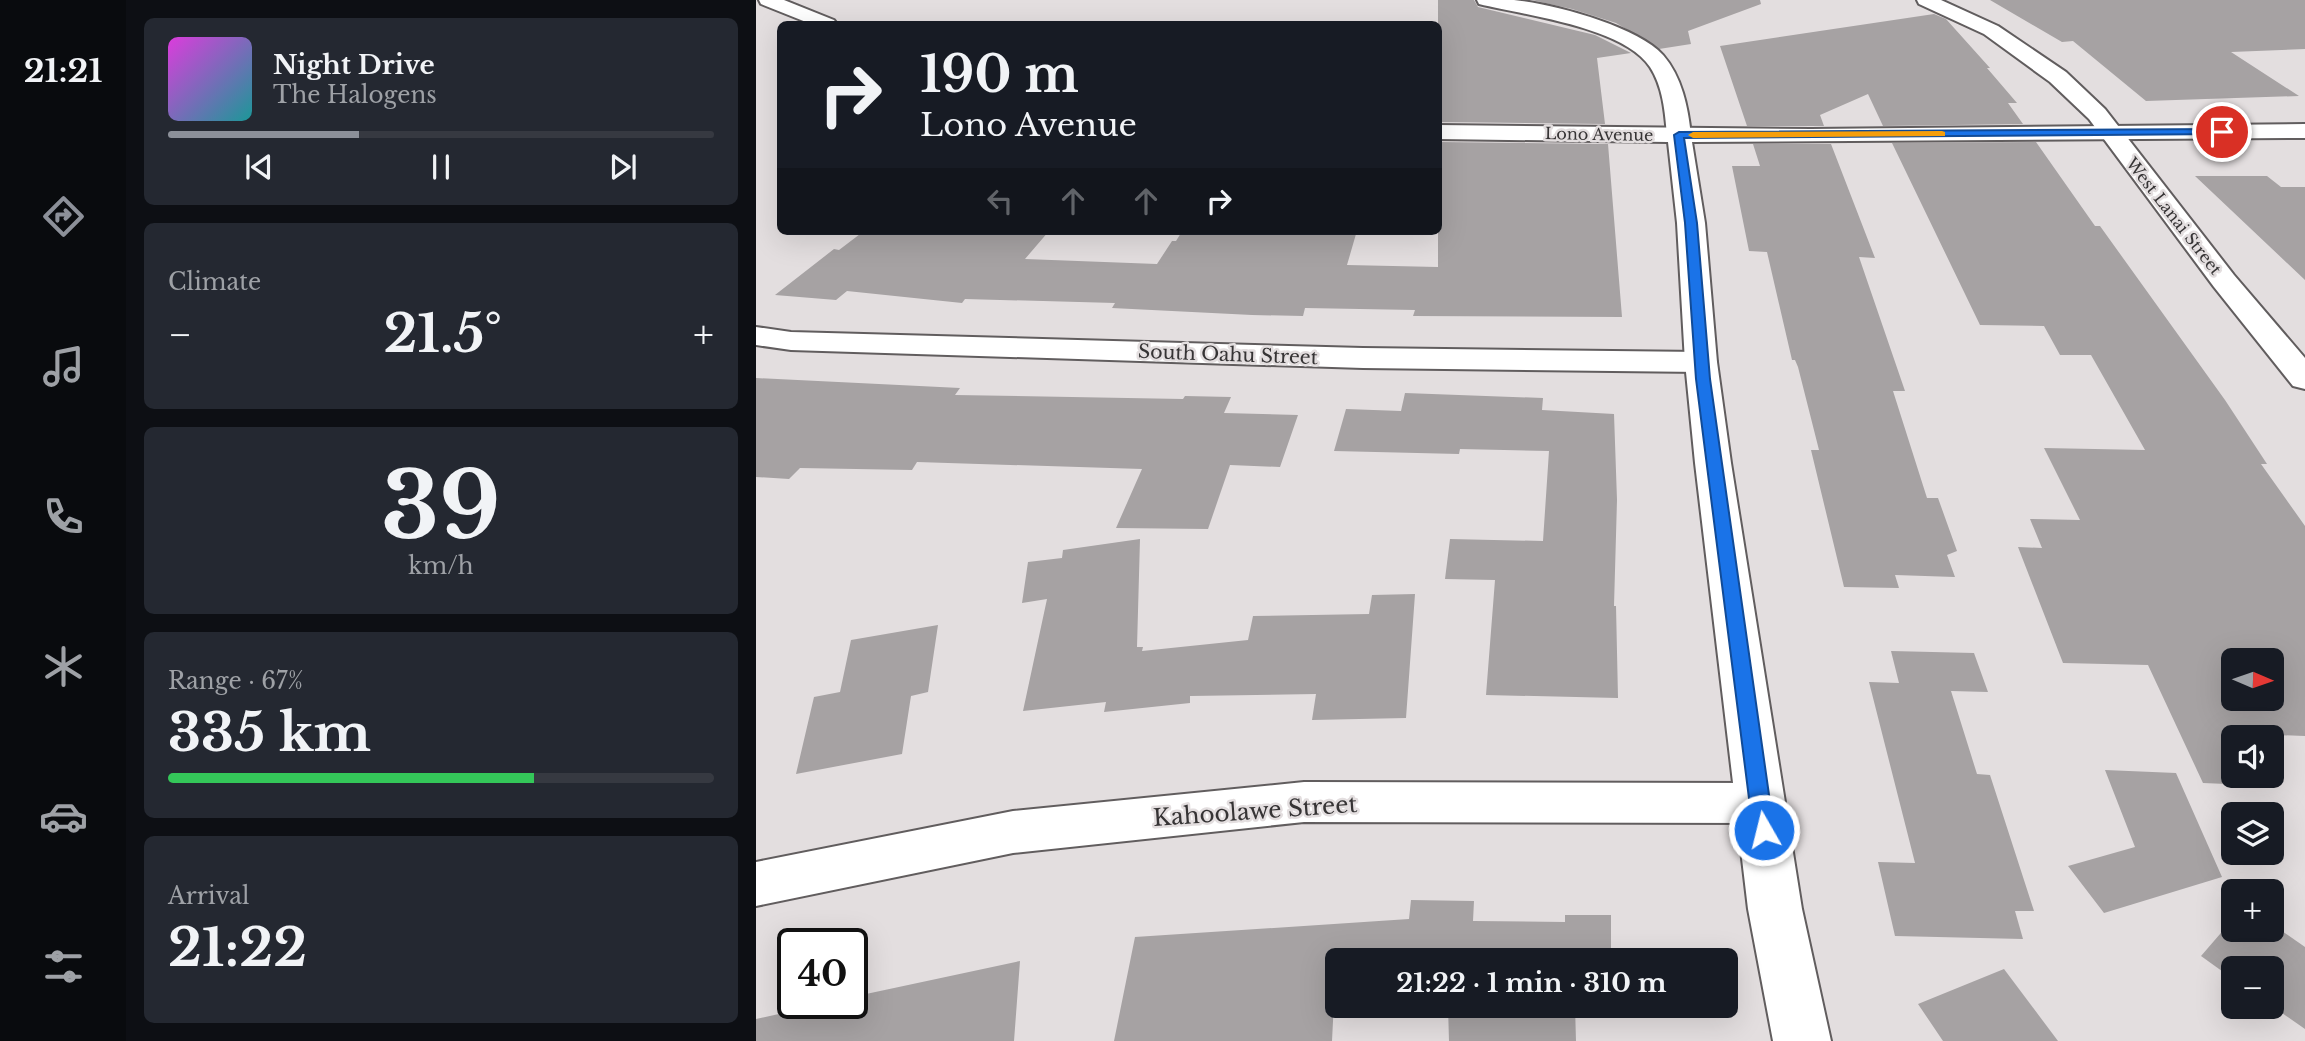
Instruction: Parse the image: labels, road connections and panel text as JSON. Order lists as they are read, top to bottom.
{
  "streets": {
    "street": [
      "Lono Avenue",
      "West Lanai Street",
      "South Oahu Street",
      "Kahoolawe Street"
    ]
  },
  "crossings": [
    ["Lono Avenue", "West Lanai Street"]
  ],
  "north": "right",
  "page": {
    "tabs": "21:21",
    "turn": ["190 m", "Lono Avenue"],
    "song": ["Night Drive", "The Halogens"],
    "tile": [
      "Climate",
      ["39", "km/h"],
      ["Range · 67%", "335 km"],
      ["Arrival", "21:22"]
    ],
    "heat": ["−", "21.5°", "+"],
    "map_buttons": ["+", "−"],
    "limit": "40",
    "trip": "21:22 · 1 min · 310 m"
  }
}
